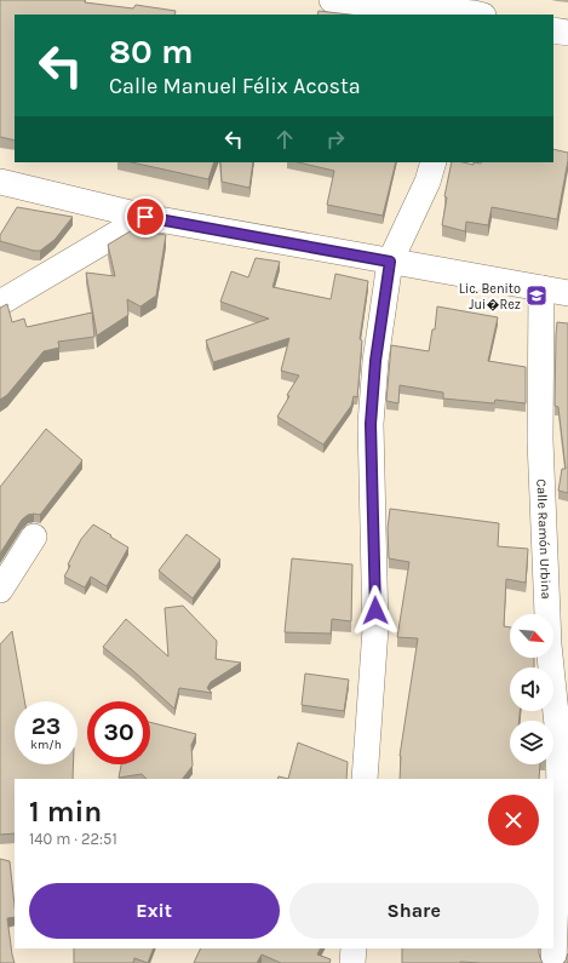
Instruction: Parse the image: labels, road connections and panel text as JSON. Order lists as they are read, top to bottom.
{
  "streets": {
    "street": ["Calle Ramón Urbina"]
  },
  "places": {
    "school or university": ["Lic. Benito Jui�Rez"]
  },
  "north": "bottom right",
  "page": {
    "turn": ["80 m", "Calle Manuel Félix Acosta"],
    "speed": "23 km/h",
    "limit": "30",
    "heading": ["1 min", "140 m · 22:51"],
    "buttons": ["Exit", "Share"]
  }
}
